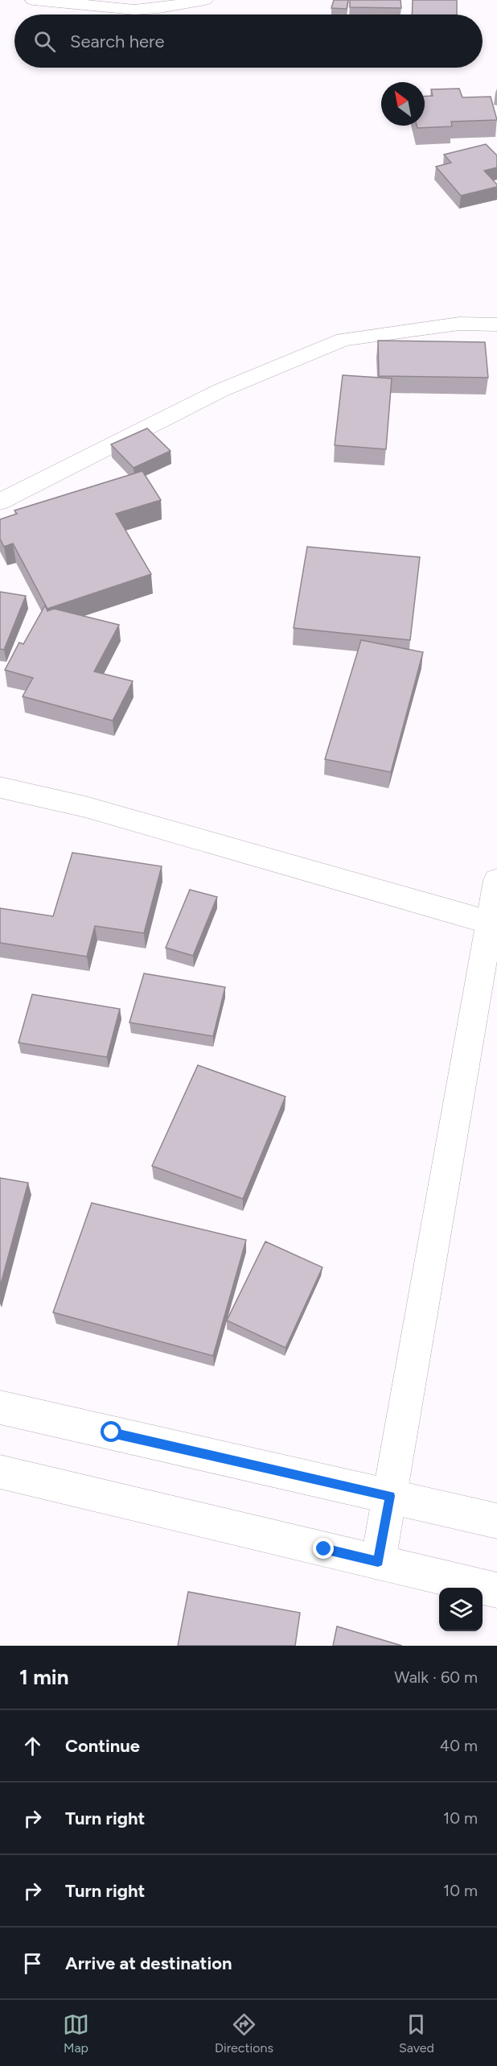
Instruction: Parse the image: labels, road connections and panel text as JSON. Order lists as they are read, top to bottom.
{
  "north": "top left",
  "page": {
    "search": "Search here",
    "heading": ["1 min", "Walk · 60 m"],
    "list": [
      ["Continue", "40 m"],
      ["Turn right", "10 m"],
      ["Turn right", "10 m"],
      "Arrive at destination"
    ],
    "nav": ["Map", "Directions", "Saved"]
  }
}
